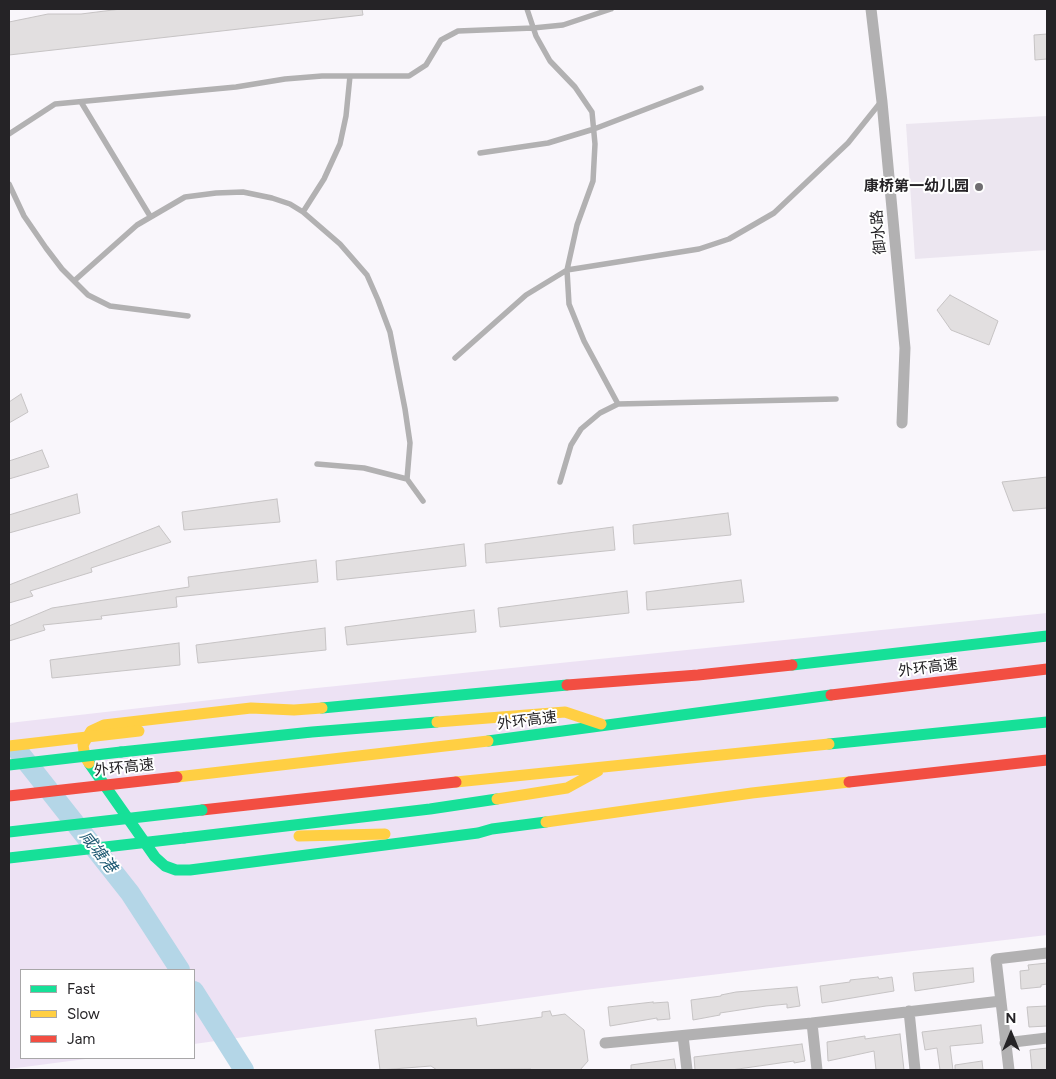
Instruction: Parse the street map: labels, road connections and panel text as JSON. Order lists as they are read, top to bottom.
{
  "streets": {
    "highway": ["外环高速"],
    "street": ["御水路"]
  },
  "water": ["咸塘港"],
  "places": ["康桥第一幼儿园"],
  "legend": ["Fast", "Slow", "Jam"],
  "north": "top"
}
